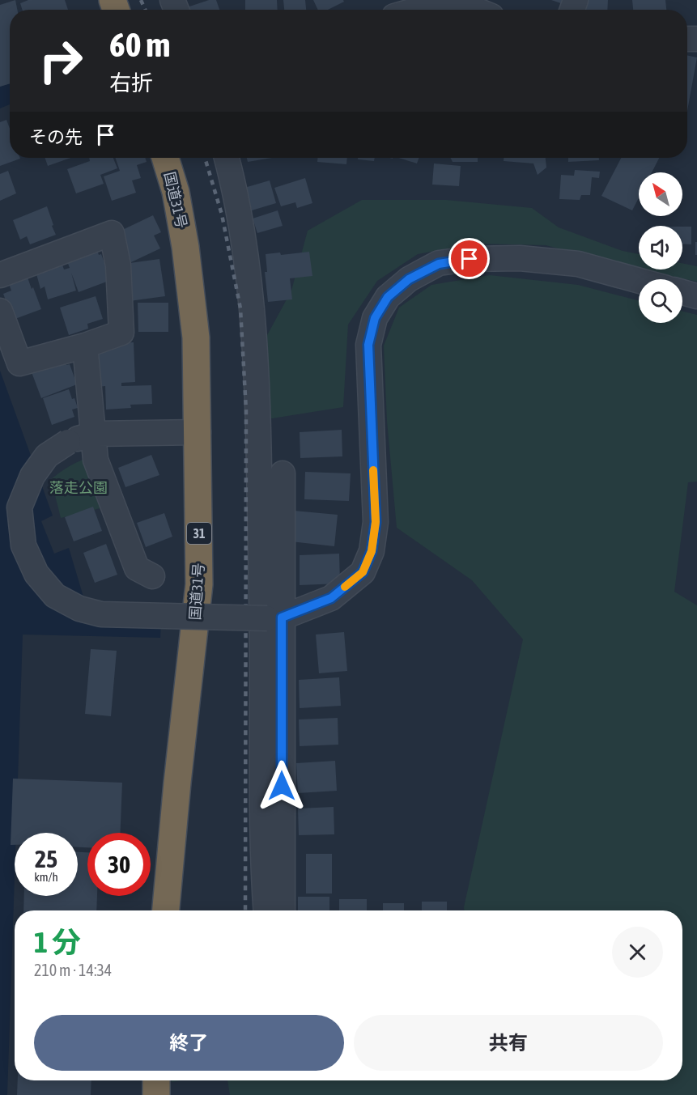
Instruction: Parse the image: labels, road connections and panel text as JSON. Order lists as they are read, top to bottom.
{
  "streets": {
    "highway": ["国道31号", "31"]
  },
  "parks": ["落走公園"],
  "north": "top left",
  "page": {
    "turn": ["60 m", "右折"],
    "then": "その先",
    "speed": "25 km/h",
    "limit": "30",
    "heading": ["1 分", "210 m · 14:34"],
    "buttons": ["終了", "共有"]
  }
}
